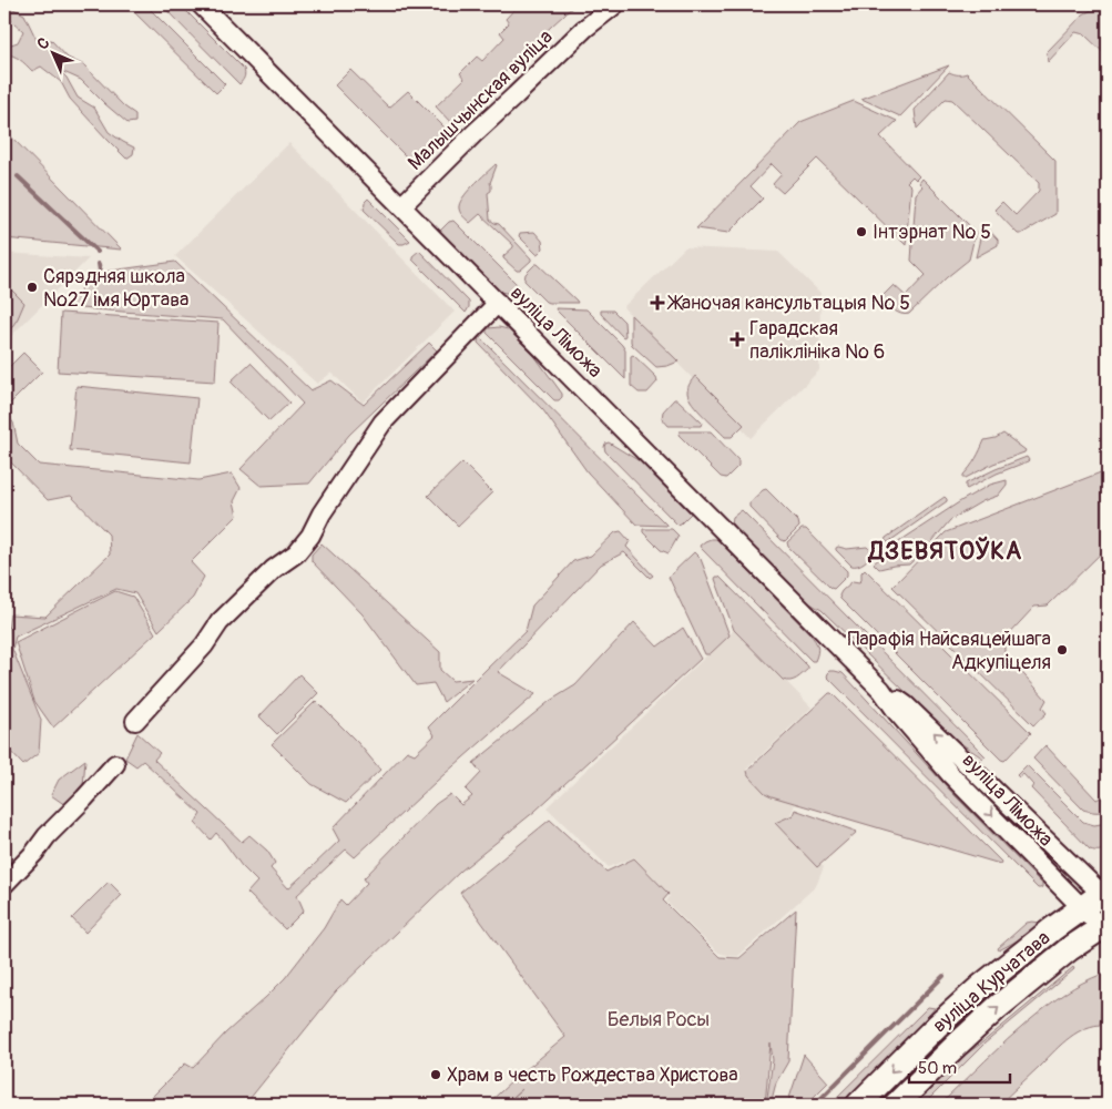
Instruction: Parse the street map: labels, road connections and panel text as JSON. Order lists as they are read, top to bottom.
{
  "streets": {
    "main road": ["вуліца Курчатава"],
    "street": ["Малышчынская вуліца", "вуліца Ліможа"]
  },
  "crossings": [
    ["Малышчынская вуліца", "вуліца Ліможа"],
    ["вуліца Ліможа", "вуліца Курчатава"]
  ],
  "districts": ["ДЗЕВЯТОЎКА"],
  "parks": ["Белыя Росы"],
  "places": {
    "other": [
      "Інтэрнат № 5",
      "Сярэдняя школа №27 імя Юртава",
      "Парафія Найсвяцейшага Адкупіцеля",
      "Храм в честь Рождества Христова"
    ],
    "health": ["Жаночая кансультацыя № 5", "Гарадская паліклініка № 6"]
  },
  "scale_bar": "50 m",
  "north": "top left"
}
